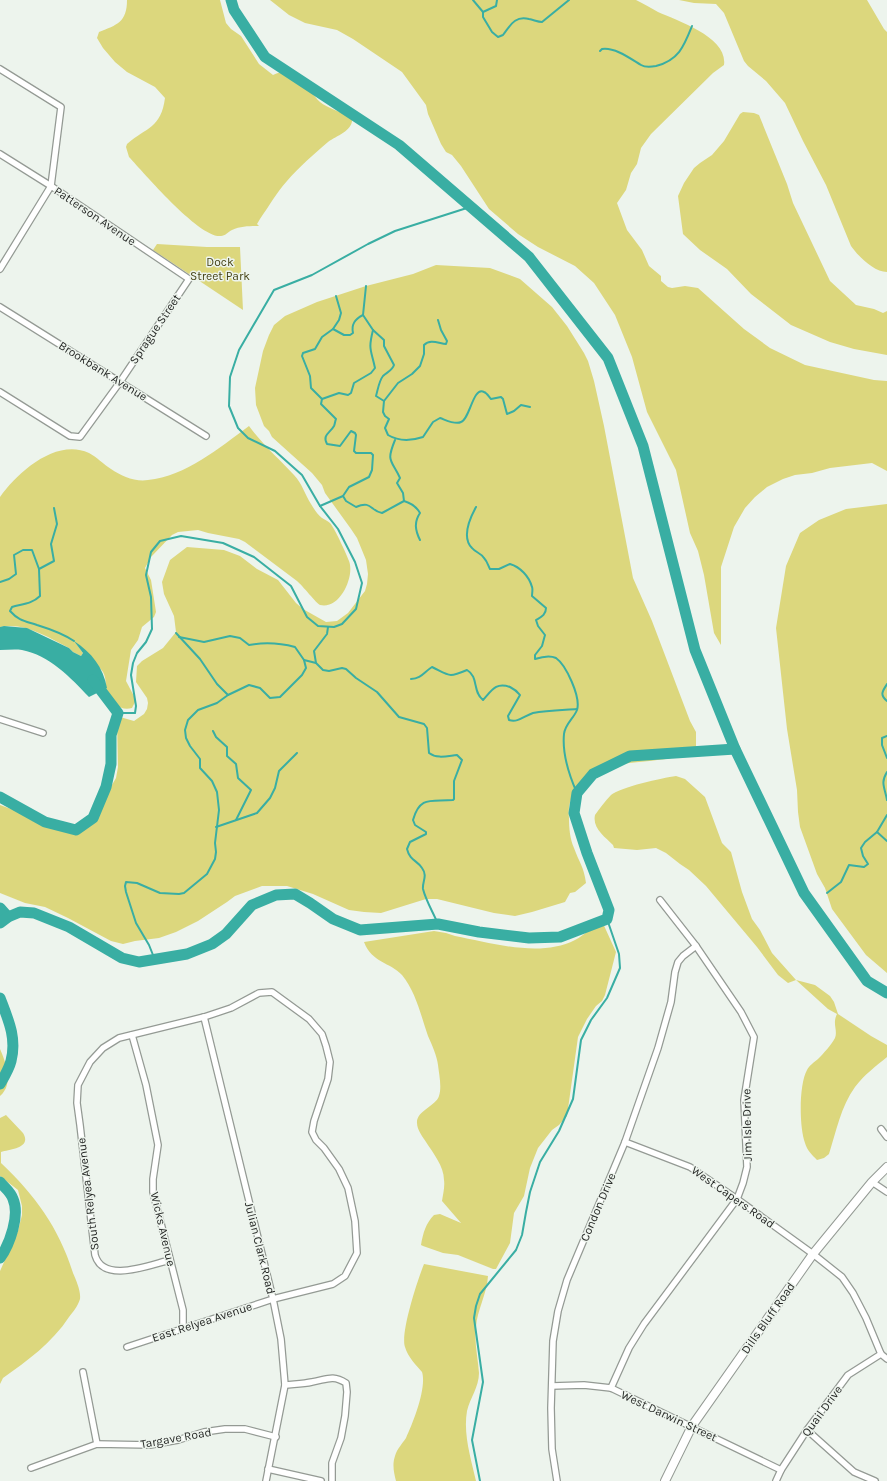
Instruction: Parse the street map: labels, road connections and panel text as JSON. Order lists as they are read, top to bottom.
{
  "streets": {
    "street": [
      "Patterson Avenue",
      "Sprague Street",
      "Brookbank Avenue",
      "Jim Isle Drive",
      "South Relyea Avenue",
      "West Capers Road",
      "Condon Drive",
      "Wicks Avenue",
      "Julian Clark Road",
      "Dills Bluff Road",
      "East Relyea Avenue",
      "Quail Drive",
      "West Darwin Street",
      "Targave Road"
    ]
  },
  "crossings": [
    ["Patterson Avenue", "Sprague Street"],
    ["Sprague Street", "Brookbank Avenue"],
    ["Jim Isle Drive", "West Capers Road"],
    ["Jim Isle Drive", "Condon Drive"],
    ["Jim Isle Drive", "West Darwin Street"],
    ["South Relyea Avenue", "Wicks Avenue"],
    ["West Capers Road", "Condon Drive"],
    ["West Capers Road", "Dills Bluff Road"],
    ["West Capers Road", "Quail Drive"],
    ["Condon Drive", "West Darwin Street"],
    ["Wicks Avenue", "East Relyea Avenue"],
    ["Julian Clark Road", "East Relyea Avenue"],
    ["Julian Clark Road", "Targave Road"],
    ["Dills Bluff Road", "West Darwin Street"],
    ["Quail Drive", "West Darwin Street"]
  ],
  "parks": ["Dock Street Park"]
}
